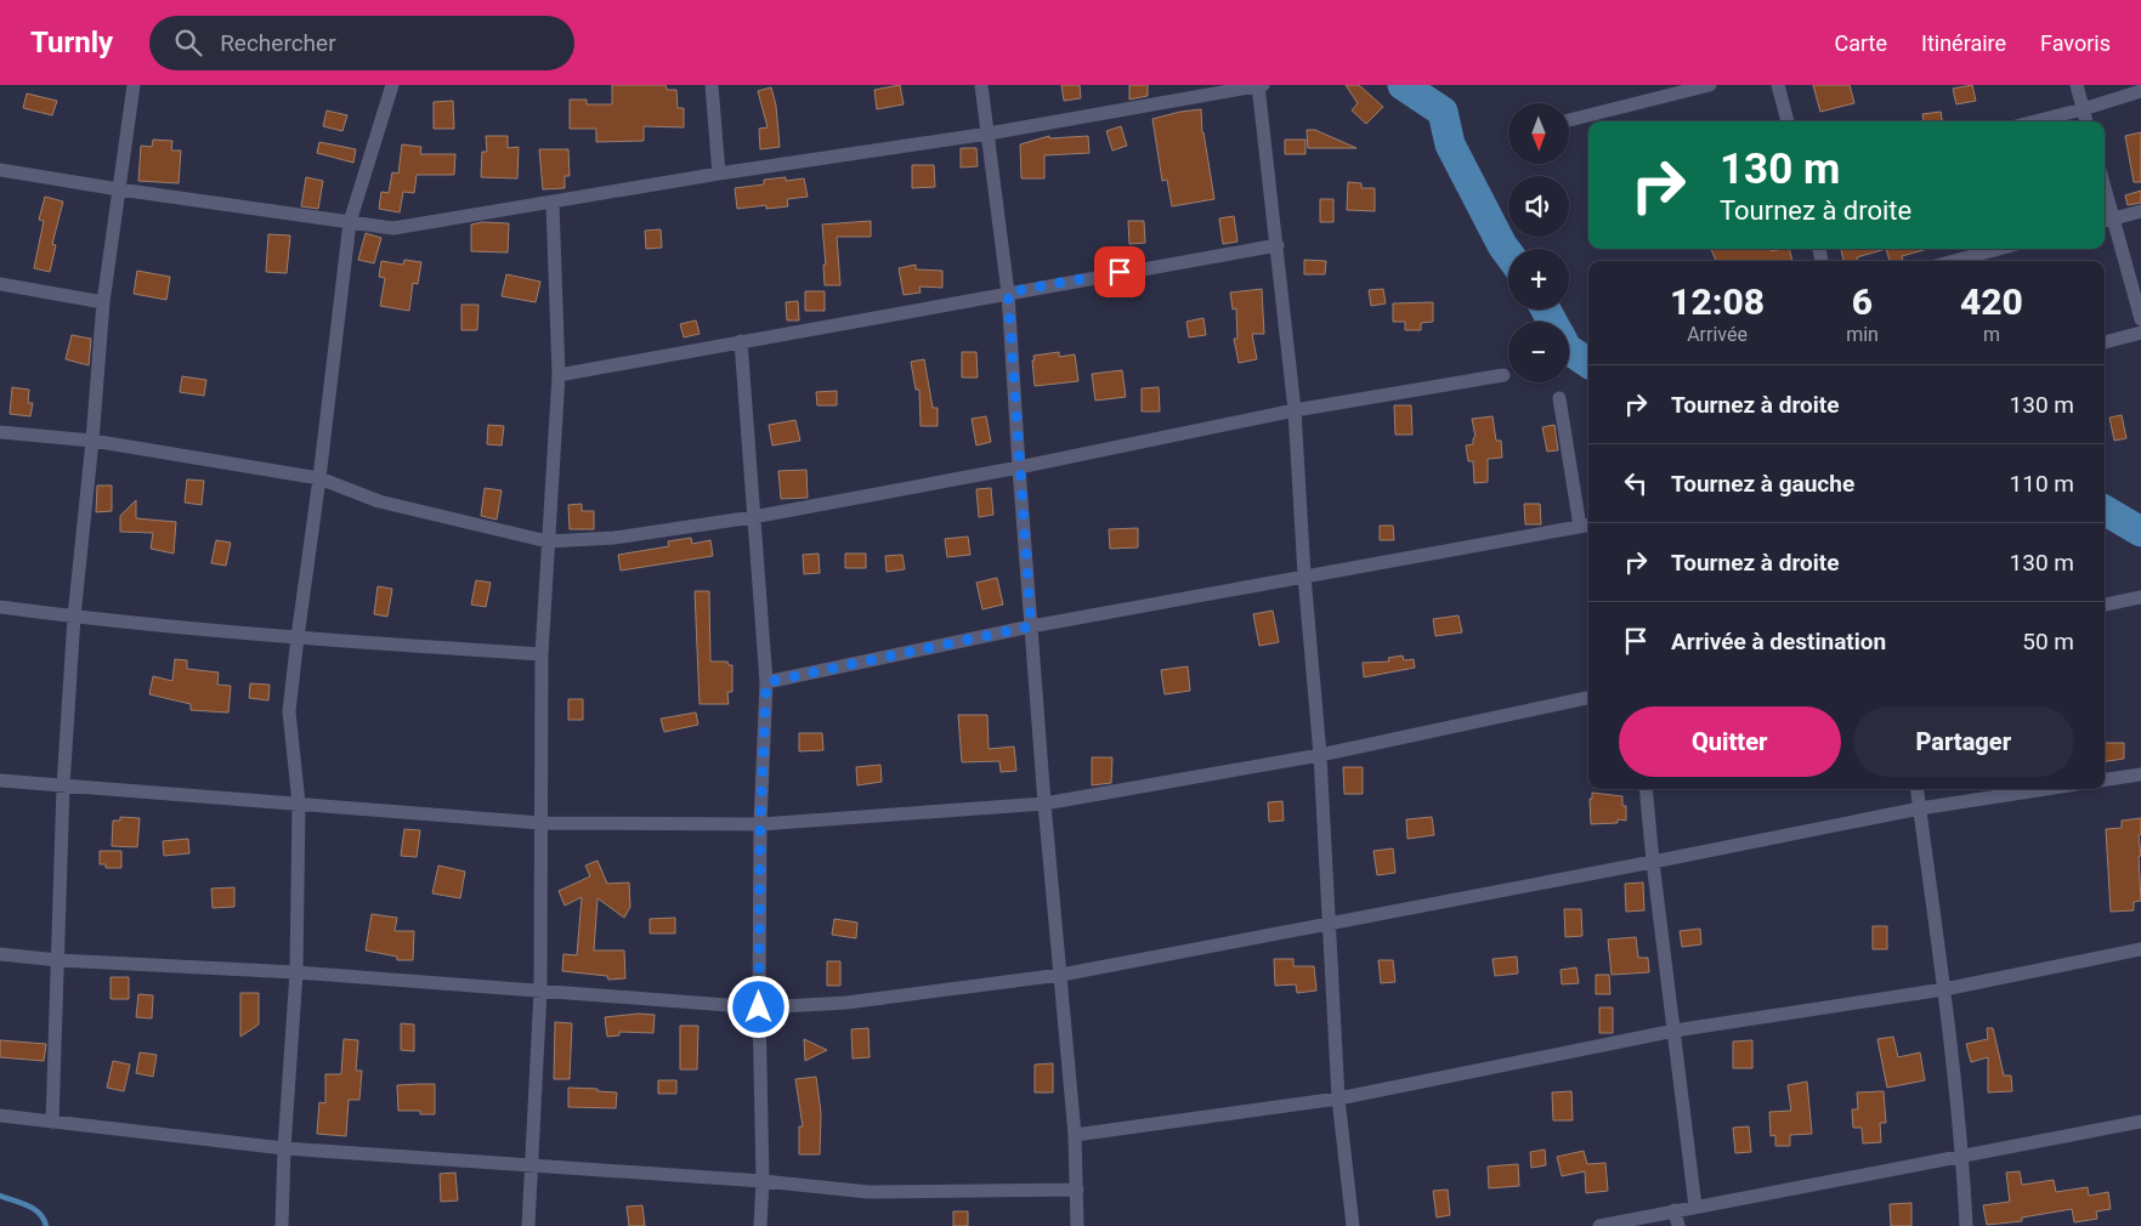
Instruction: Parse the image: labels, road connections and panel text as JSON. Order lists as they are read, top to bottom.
{
  "north": "bottom",
  "page": {
    "header": "Turnly",
    "search": "Rechercher",
    "nav": ["Carte", "Itinéraire", "Favoris"],
    "map_buttons": ["+", "−"],
    "turn": ["130 m", "Tournez à droite"],
    "eta": [
      "12:08",
      "Arrivée",
      "6",
      "min",
      "420",
      "m"
    ],
    "list": [
      {
        "name": "Tournez à droite",
        "value": "130 m"
      },
      {
        "name": "Tournez à gauche",
        "value": "110 m"
      },
      {
        "name": "Tournez à droite",
        "value": "130 m"
      },
      {
        "name": "Arrivée à destination",
        "value": "50 m"
      }
    ],
    "buttons": ["Quitter", "Partager"]
  }
}
